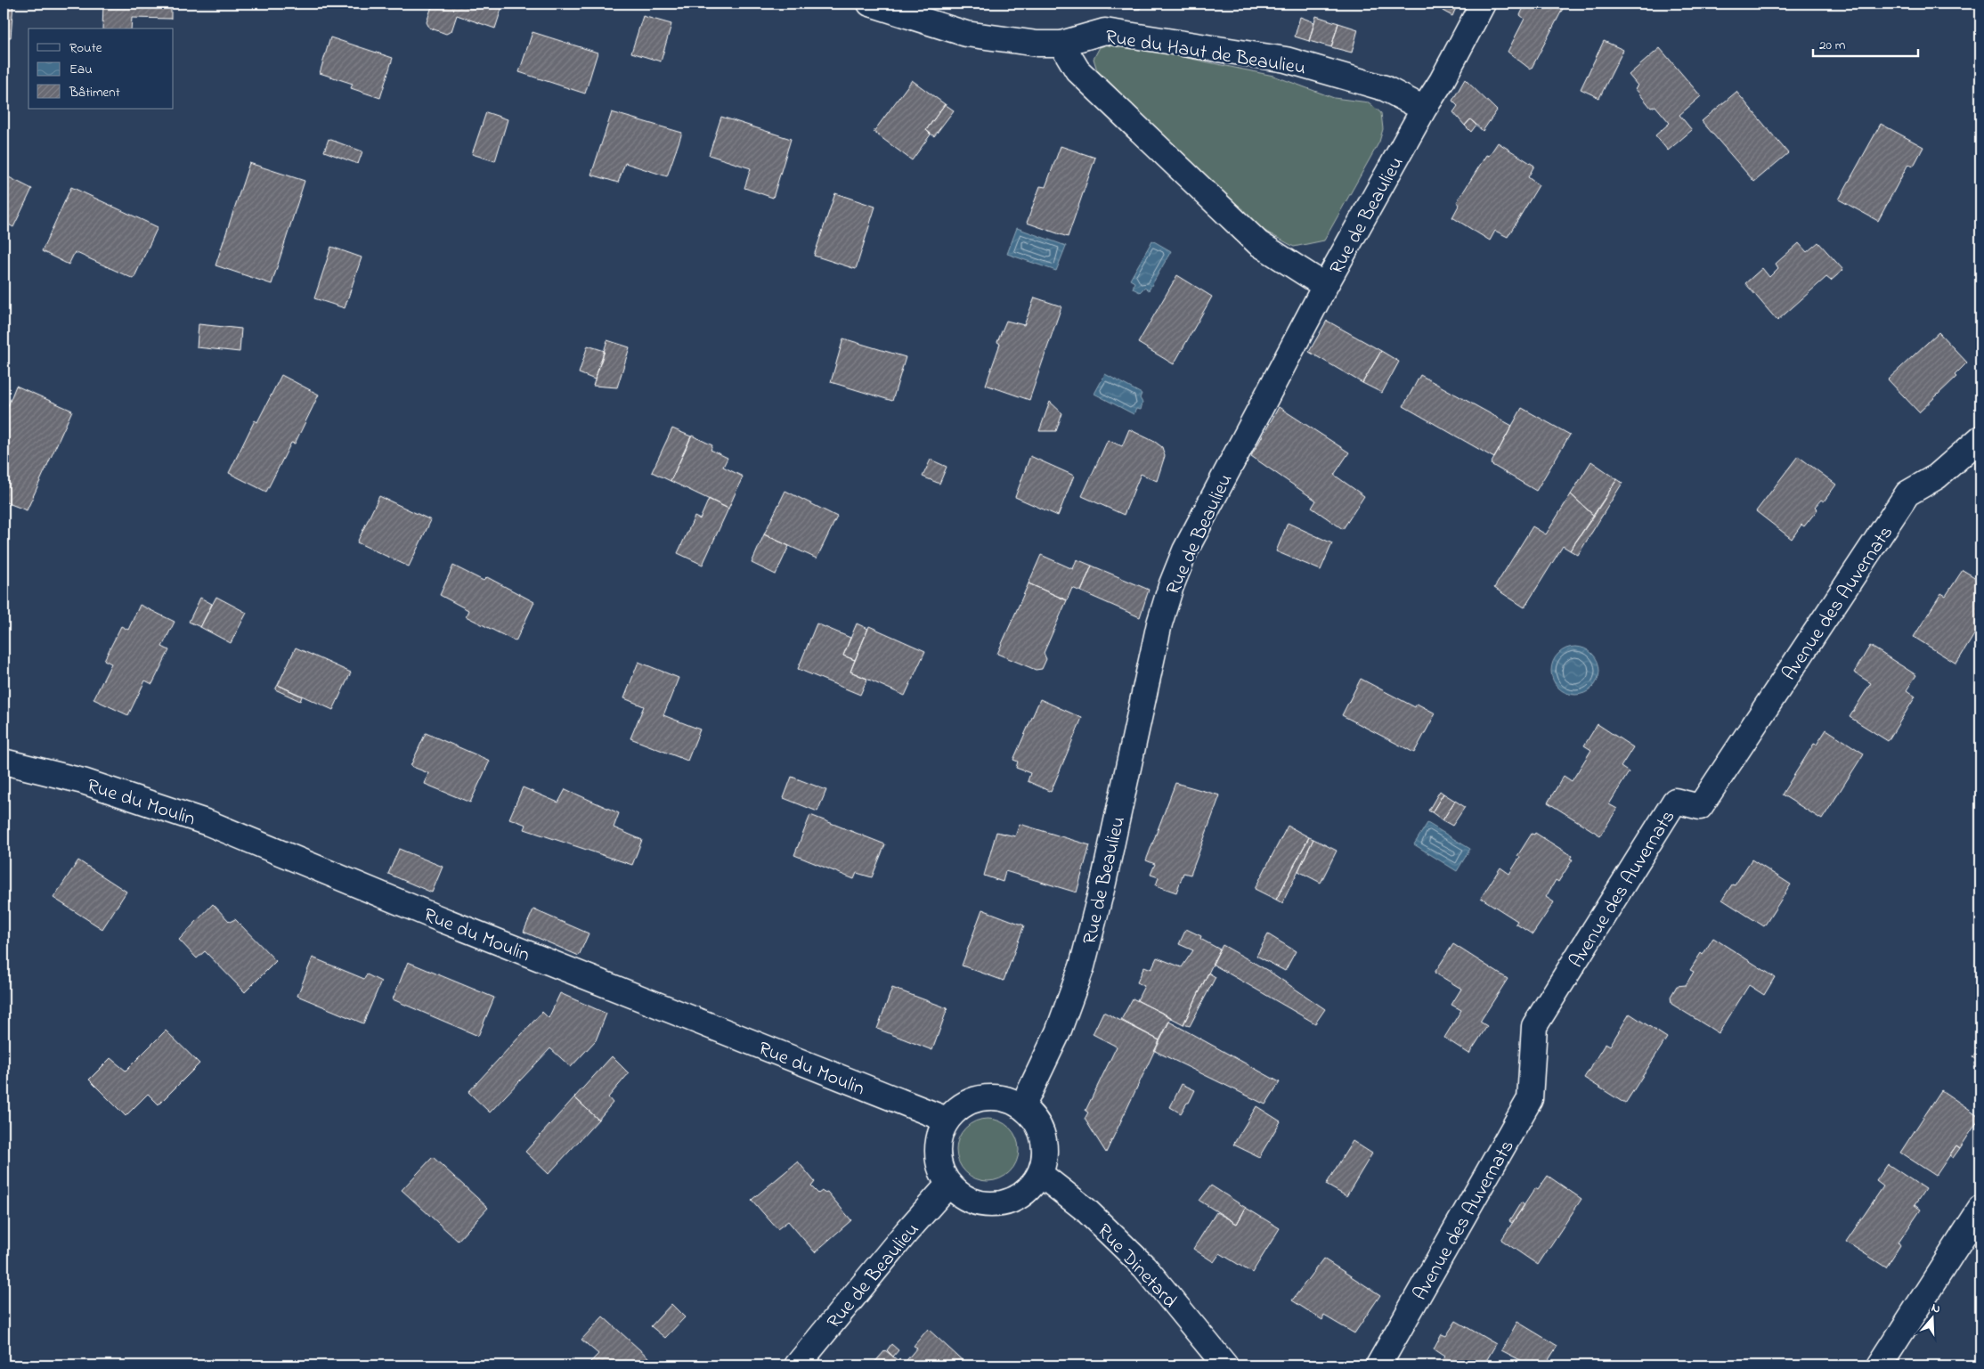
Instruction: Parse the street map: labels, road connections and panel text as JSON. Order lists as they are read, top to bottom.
{
  "streets": {
    "street": [
      "Rue du Haut de Beaulieu",
      "Rue de Beaulieu",
      "Avenue des Auvernats",
      "Rue du Moulin",
      "Rue Dinetard"
    ]
  },
  "crossings": [
    ["Rue du Haut de Beaulieu", "Rue de Beaulieu"],
    ["Rue de Beaulieu", "Rue du Moulin"],
    ["Rue de Beaulieu", "Rue Dinetard"],
    ["Rue du Moulin", "Rue Dinetard"]
  ],
  "legend": ["Route", "Eau", "Bâtiment"],
  "scale_bar": "20 m",
  "north": "top"
}
